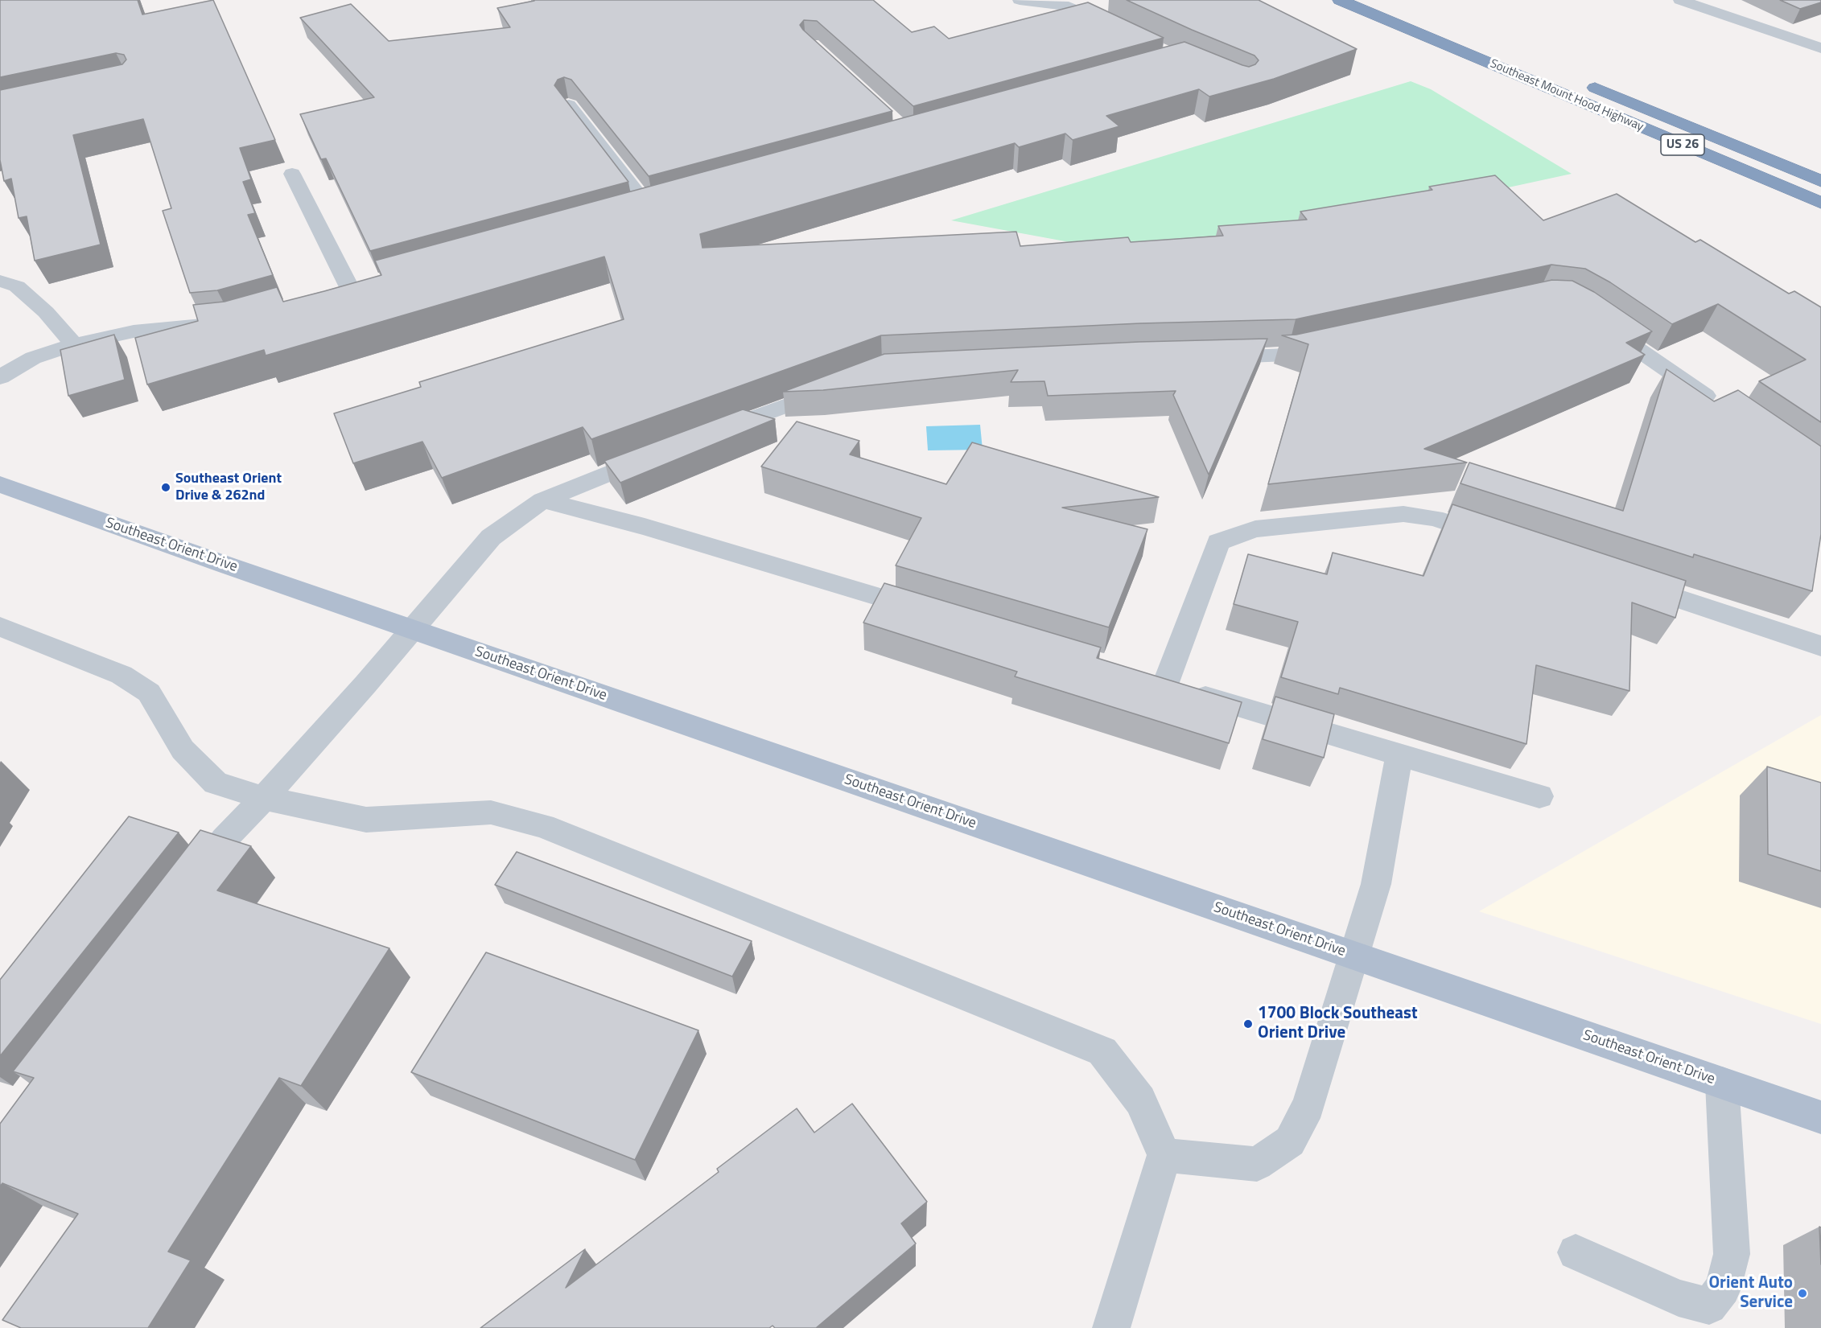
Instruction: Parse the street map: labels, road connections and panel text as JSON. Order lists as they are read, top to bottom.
{
  "streets": {
    "highway": ["Southeast Mount Hood Highway", "US 26"],
    "main road": ["Southeast Orient Drive"]
  },
  "places": ["Southeast Orient Drive & 262nd", "1700 Block Southeast Orient Drive", "Orient Auto Service"]
}
